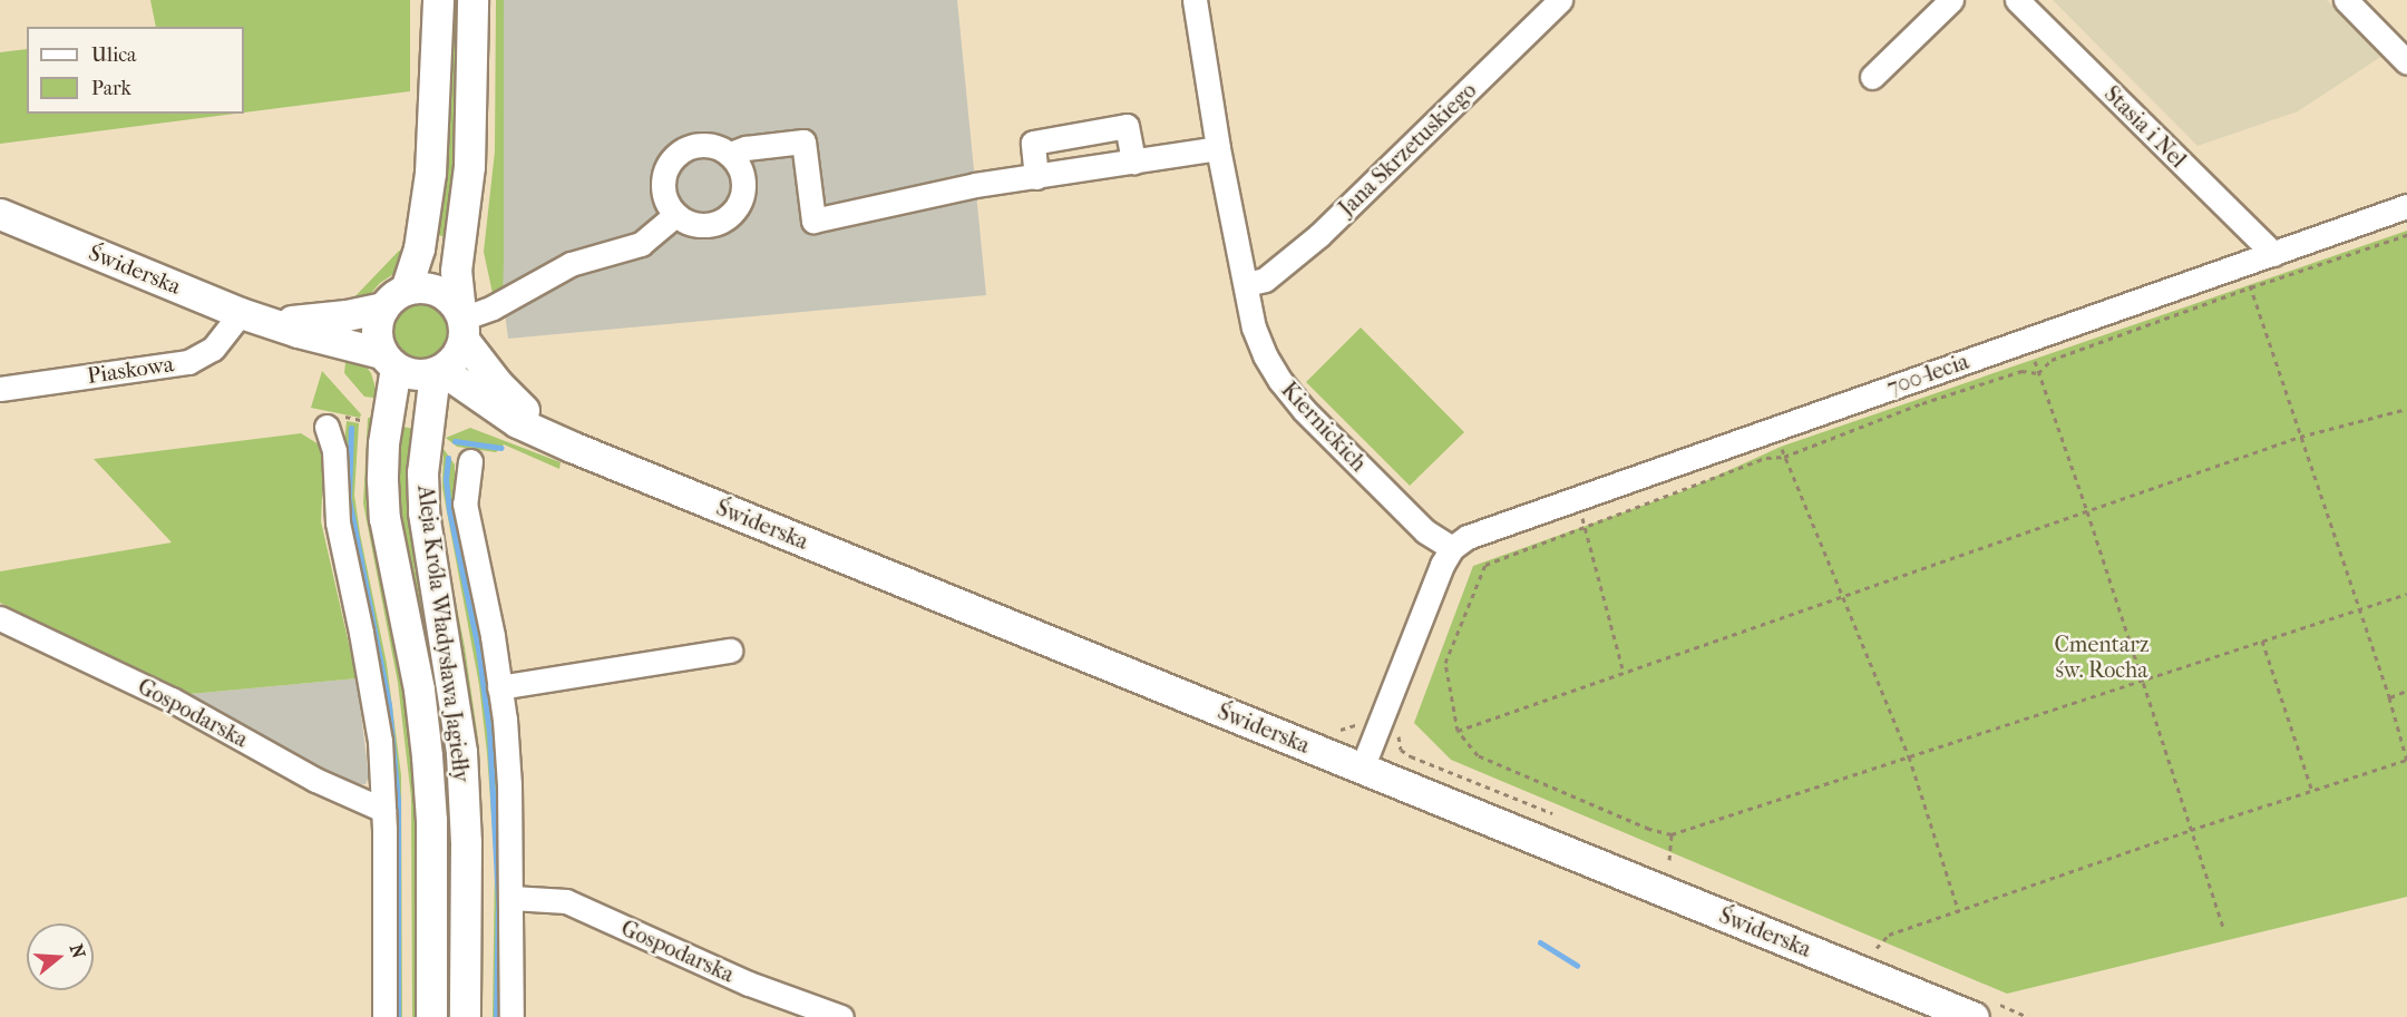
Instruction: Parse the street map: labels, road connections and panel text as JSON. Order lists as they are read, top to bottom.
{
  "streets": {
    "main road": ["Świderska", "Aleja Króla Władysława Jagiełły"],
    "street": [
      "Stasia i Nel",
      "Jana Skrzetuskiego",
      "Piaskowa",
      "700-lecia",
      "Kiernickich",
      "Gospodarska"
    ]
  },
  "crossings": [
    ["Stasia i Nel", "700-lecia"],
    ["Jana Skrzetuskiego", "Kiernickich"],
    ["Świderska", "Piaskowa"],
    ["Świderska", "Aleja Króla Władysława Jagiełły"],
    ["700-lecia", "Kiernickich"]
  ],
  "parks": ["Cmentarz św. Rocha"],
  "legend": ["Ulica", "Park"],
  "north": "right"
}
